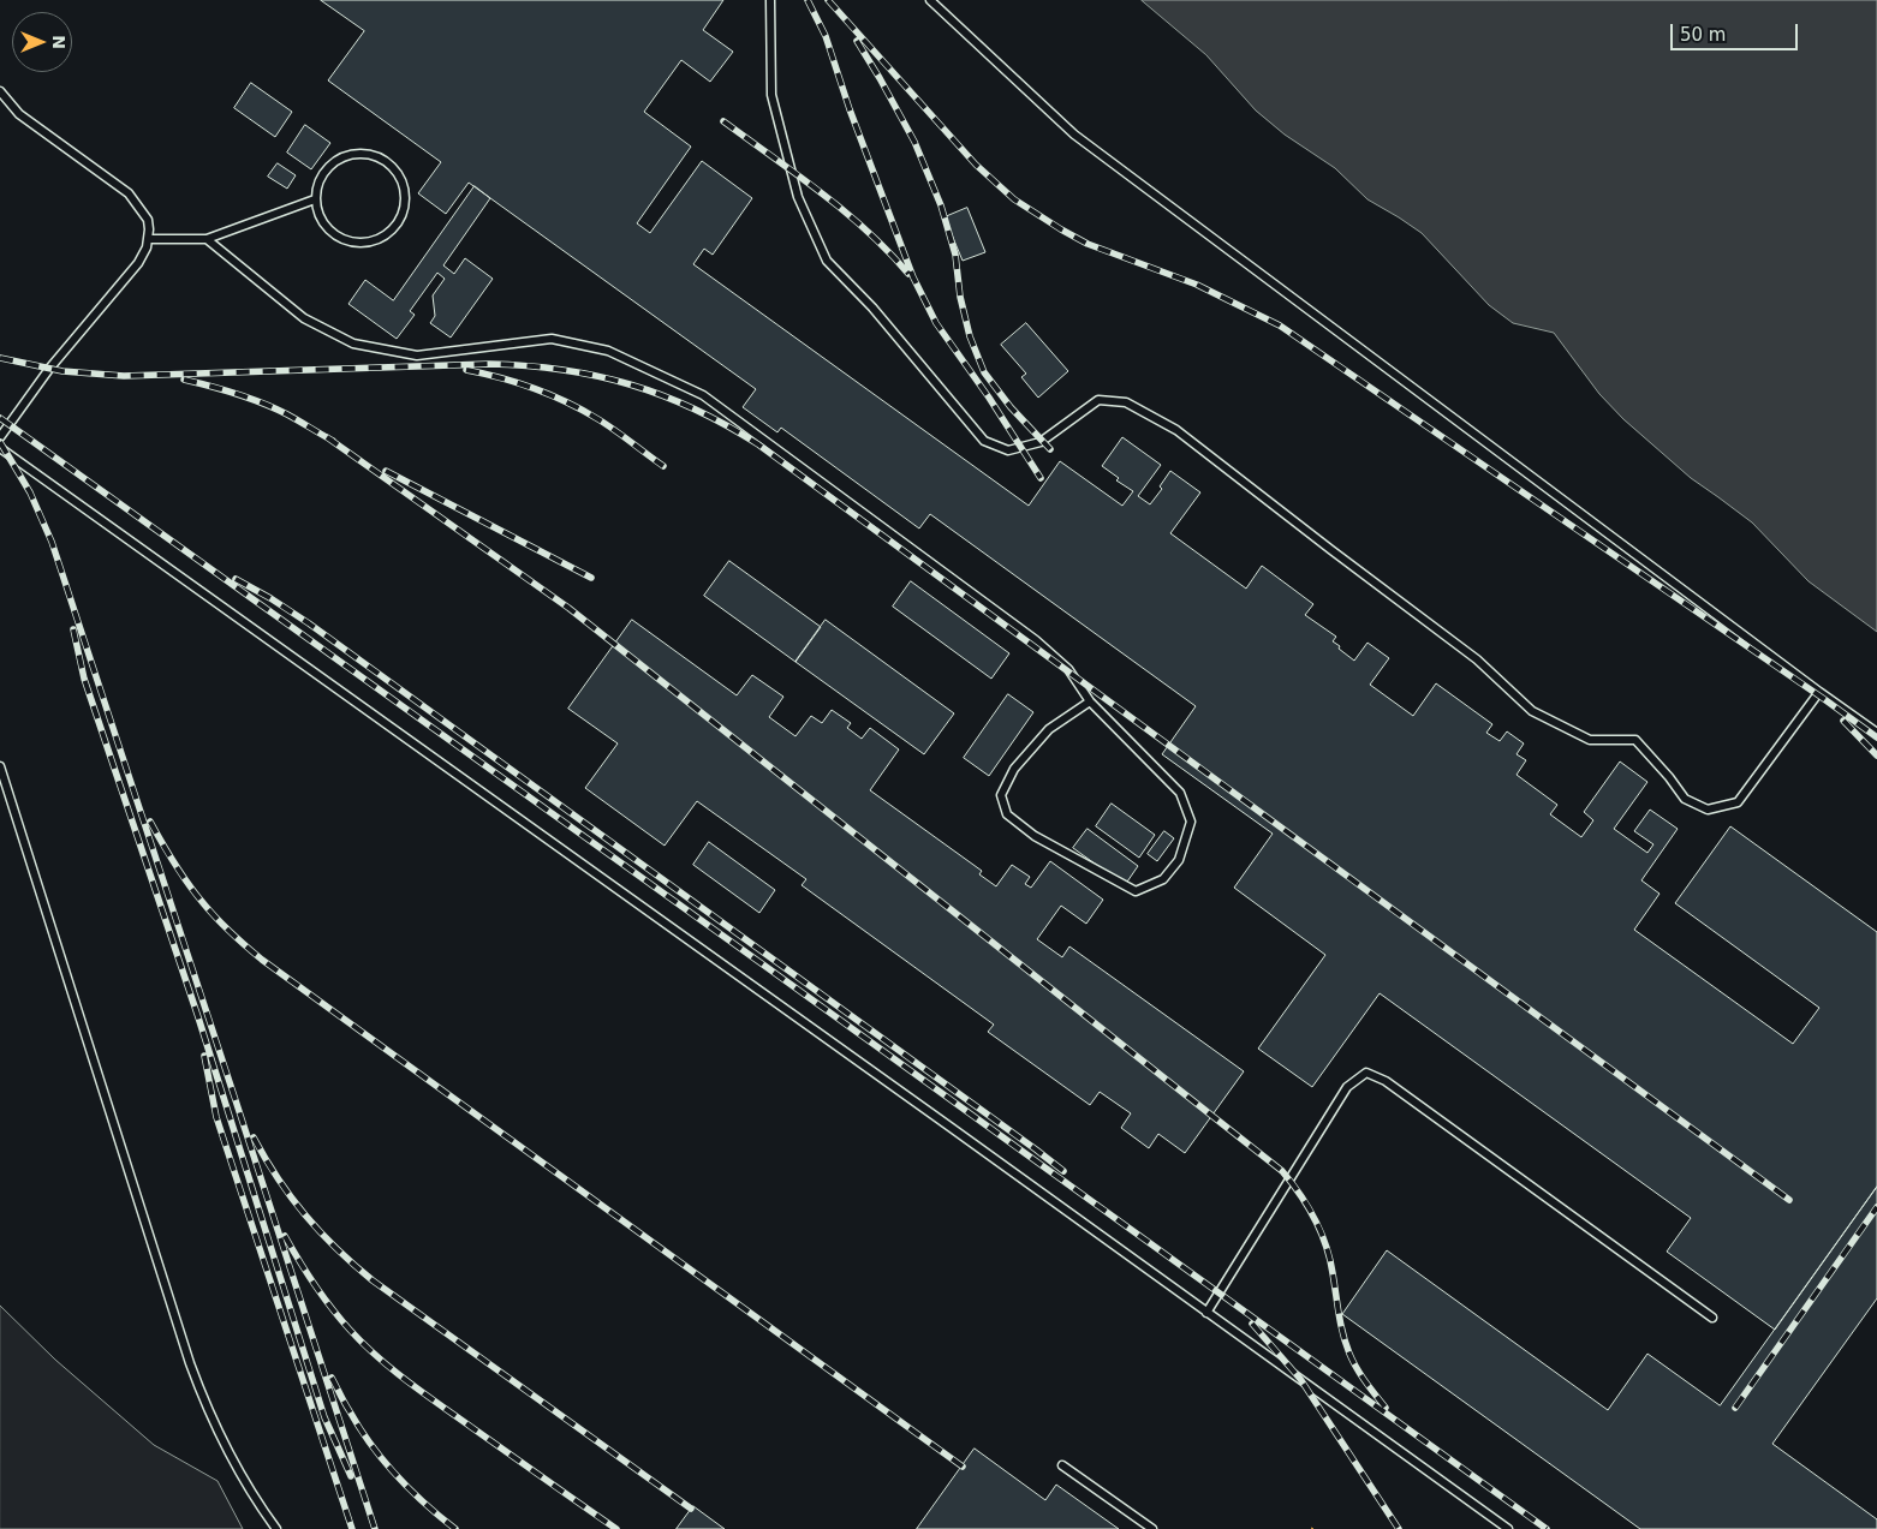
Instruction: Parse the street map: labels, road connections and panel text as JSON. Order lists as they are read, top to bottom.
{
  "scale_bar": "50 m",
  "north": "right"
}
